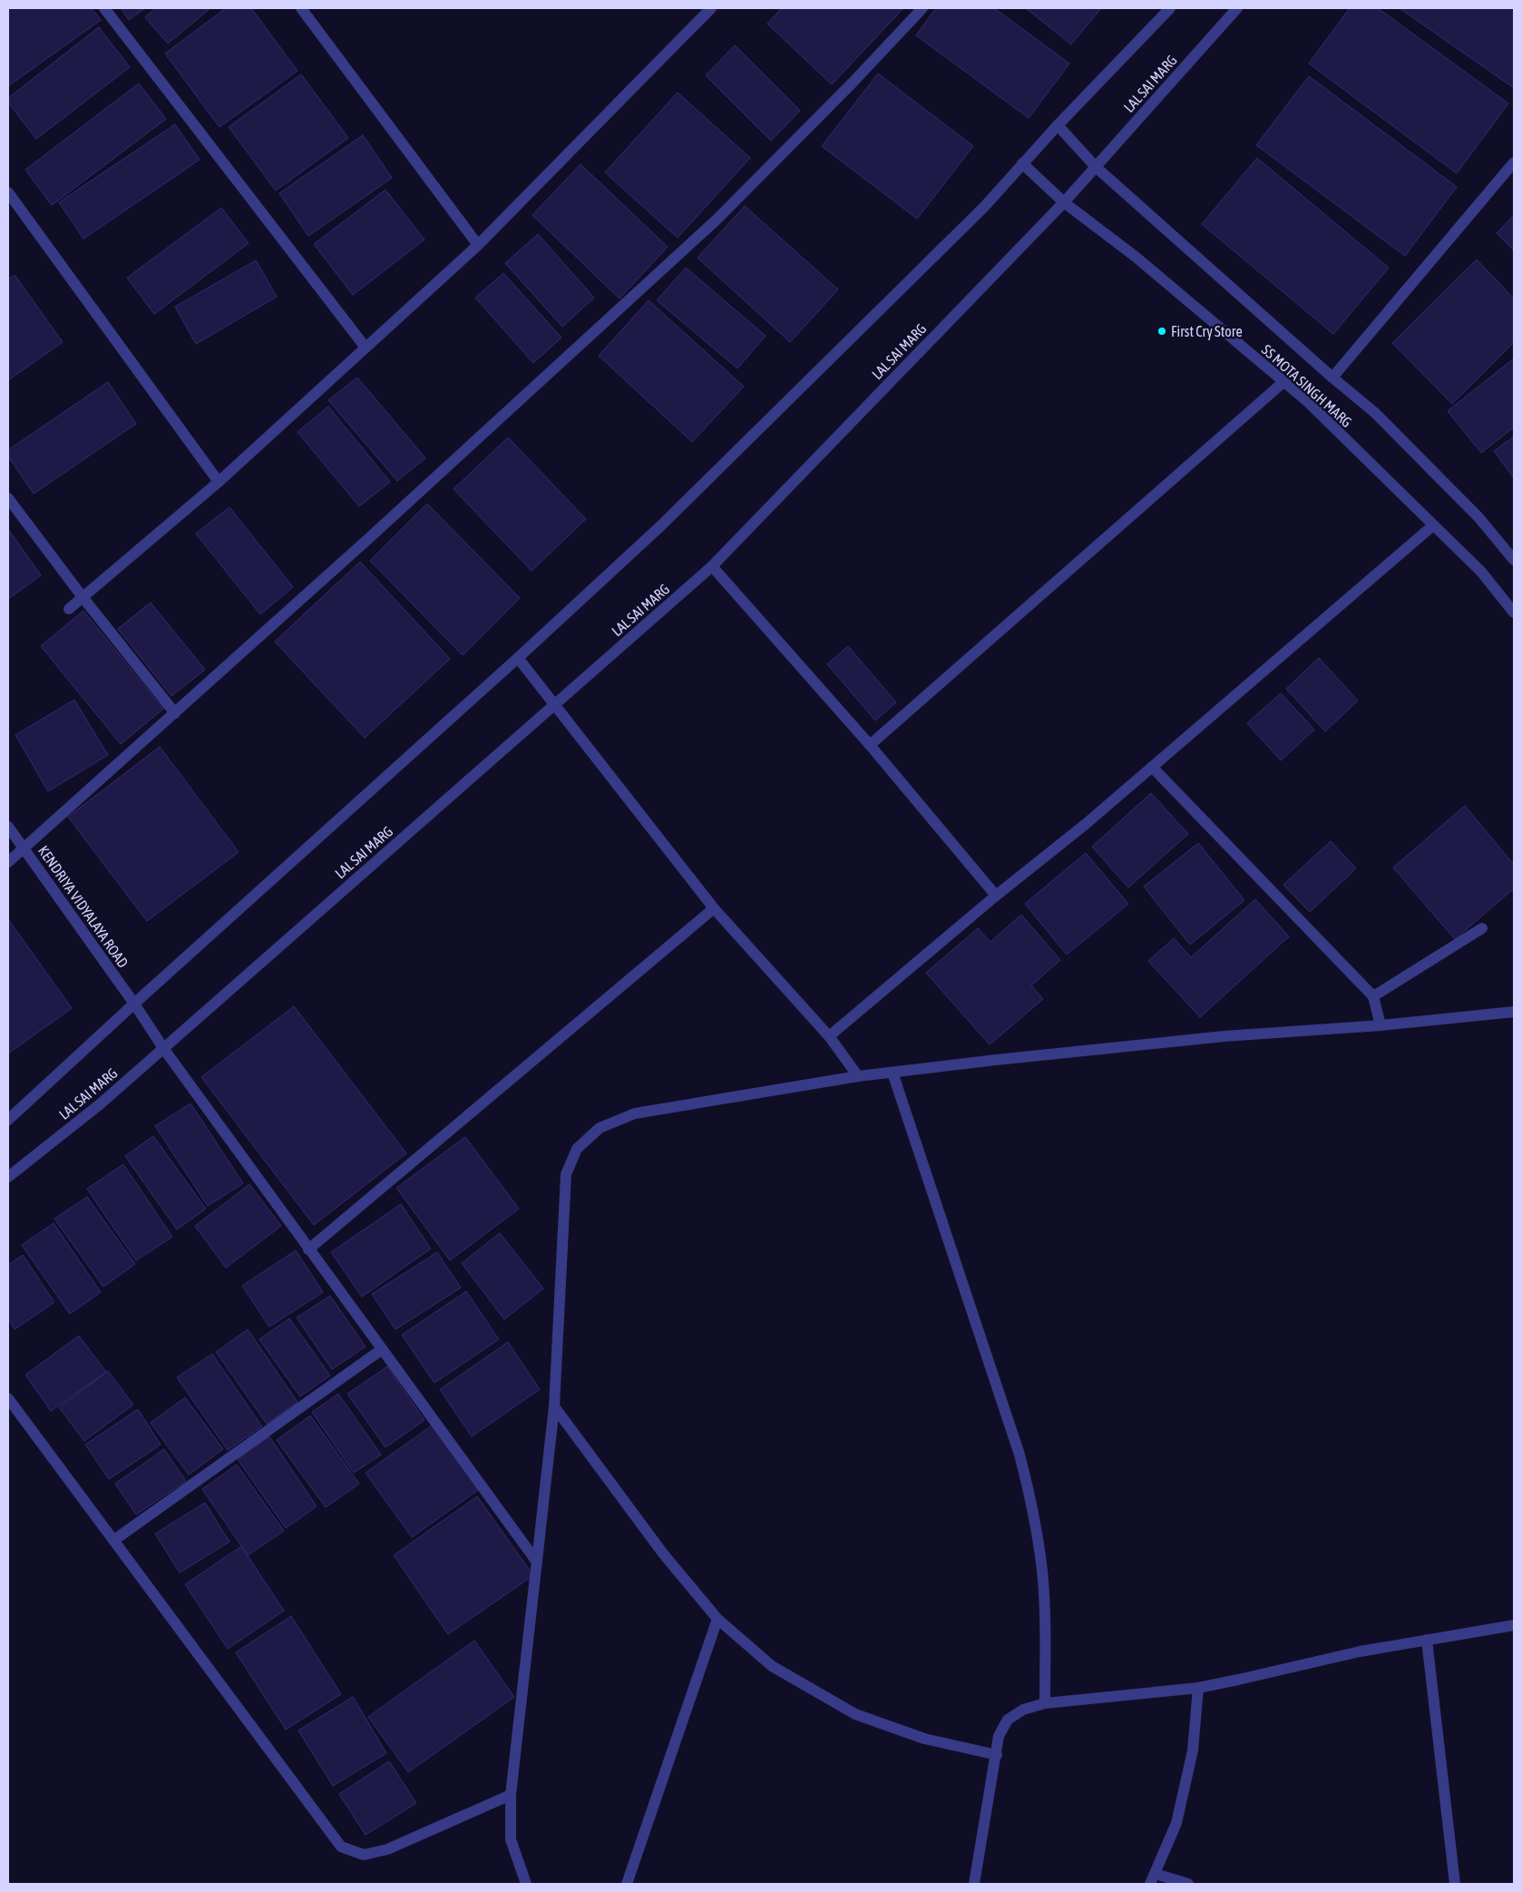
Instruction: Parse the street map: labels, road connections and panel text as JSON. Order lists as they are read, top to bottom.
{
  "streets": {
    "street": ["LAL SAI MARG", "SS MOTA SINGH MARG", "KENDRIYA VIDYALAYA ROAD"]
  },
  "crossings": [
    ["LAL SAI MARG", "SS MOTA SINGH MARG"],
    ["LAL SAI MARG", "KENDRIYA VIDYALAYA ROAD"]
  ],
  "places": ["First Cry Store"]
}
